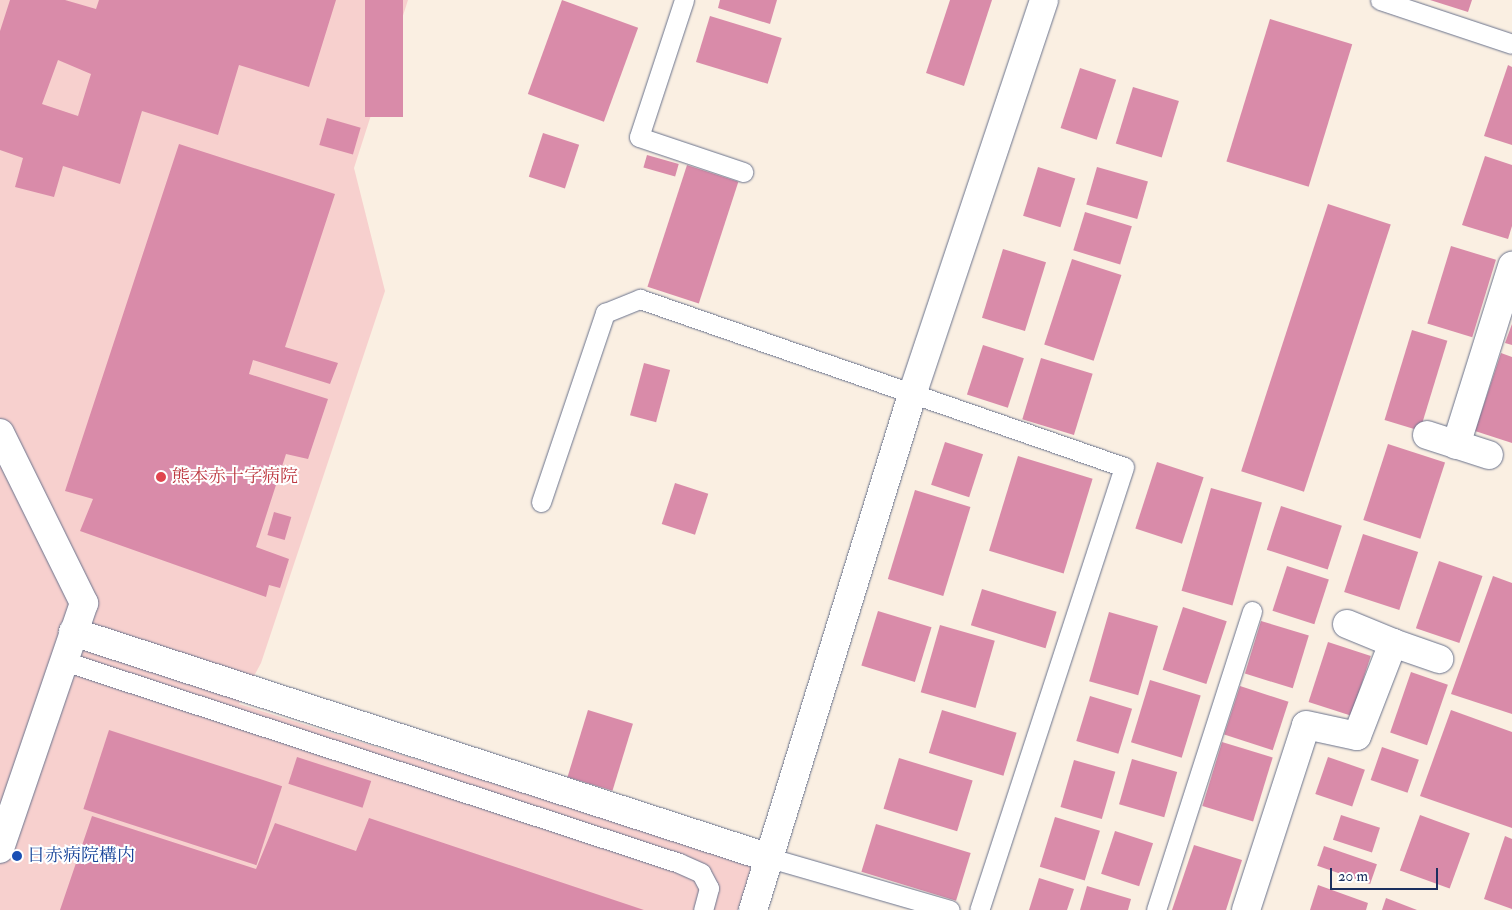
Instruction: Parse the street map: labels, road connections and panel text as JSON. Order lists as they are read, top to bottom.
{
  "places": ["熊本赤十字病院", "日赤病院構内"],
  "scale_bar": "20 m"
}
